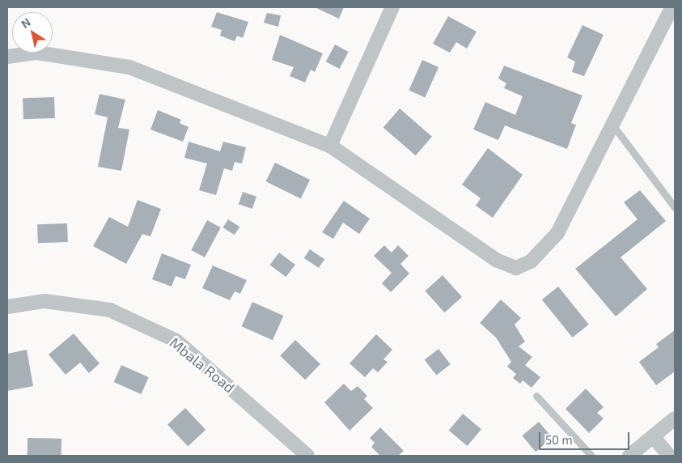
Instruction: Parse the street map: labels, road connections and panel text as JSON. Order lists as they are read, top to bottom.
{
  "streets": {
    "street": ["Mbala Road"]
  },
  "scale_bar": "50 m",
  "north": "top left"
}
